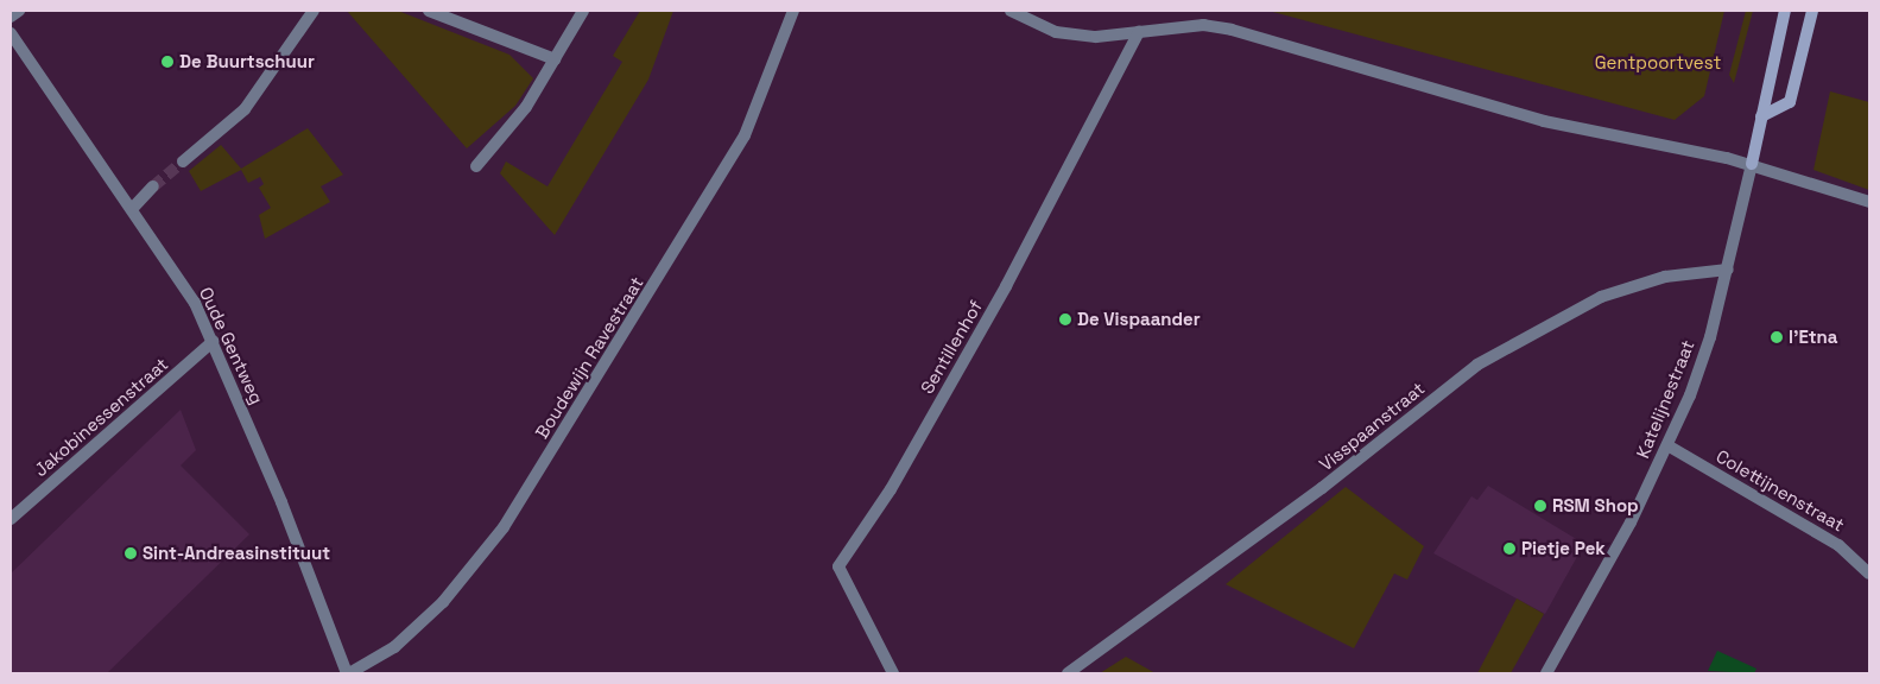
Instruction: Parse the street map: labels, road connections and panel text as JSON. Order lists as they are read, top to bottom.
{
  "streets": {
    "street": [
      "Oude Gentweg",
      "Sentillenhof",
      "Boudewijn Ravestraat",
      "Katelijnestraat",
      "Jakobinessenstraat",
      "Visspaanstraat",
      "Colettijnenstraat"
    ]
  },
  "crossings": [
    ["Oude Gentweg", "Boudewijn Ravestraat"],
    ["Oude Gentweg", "Jakobinessenstraat"],
    ["Katelijnestraat", "Visspaanstraat"],
    ["Katelijnestraat", "Colettijnenstraat"]
  ],
  "parks": ["Gentpoortvest"],
  "places": [
    "De Buurtschuur",
    "De Vispaander",
    "l'Etna",
    "RSM Shop",
    "Pietje Pek",
    "Sint-Andreasinstituut"
  ]
}
